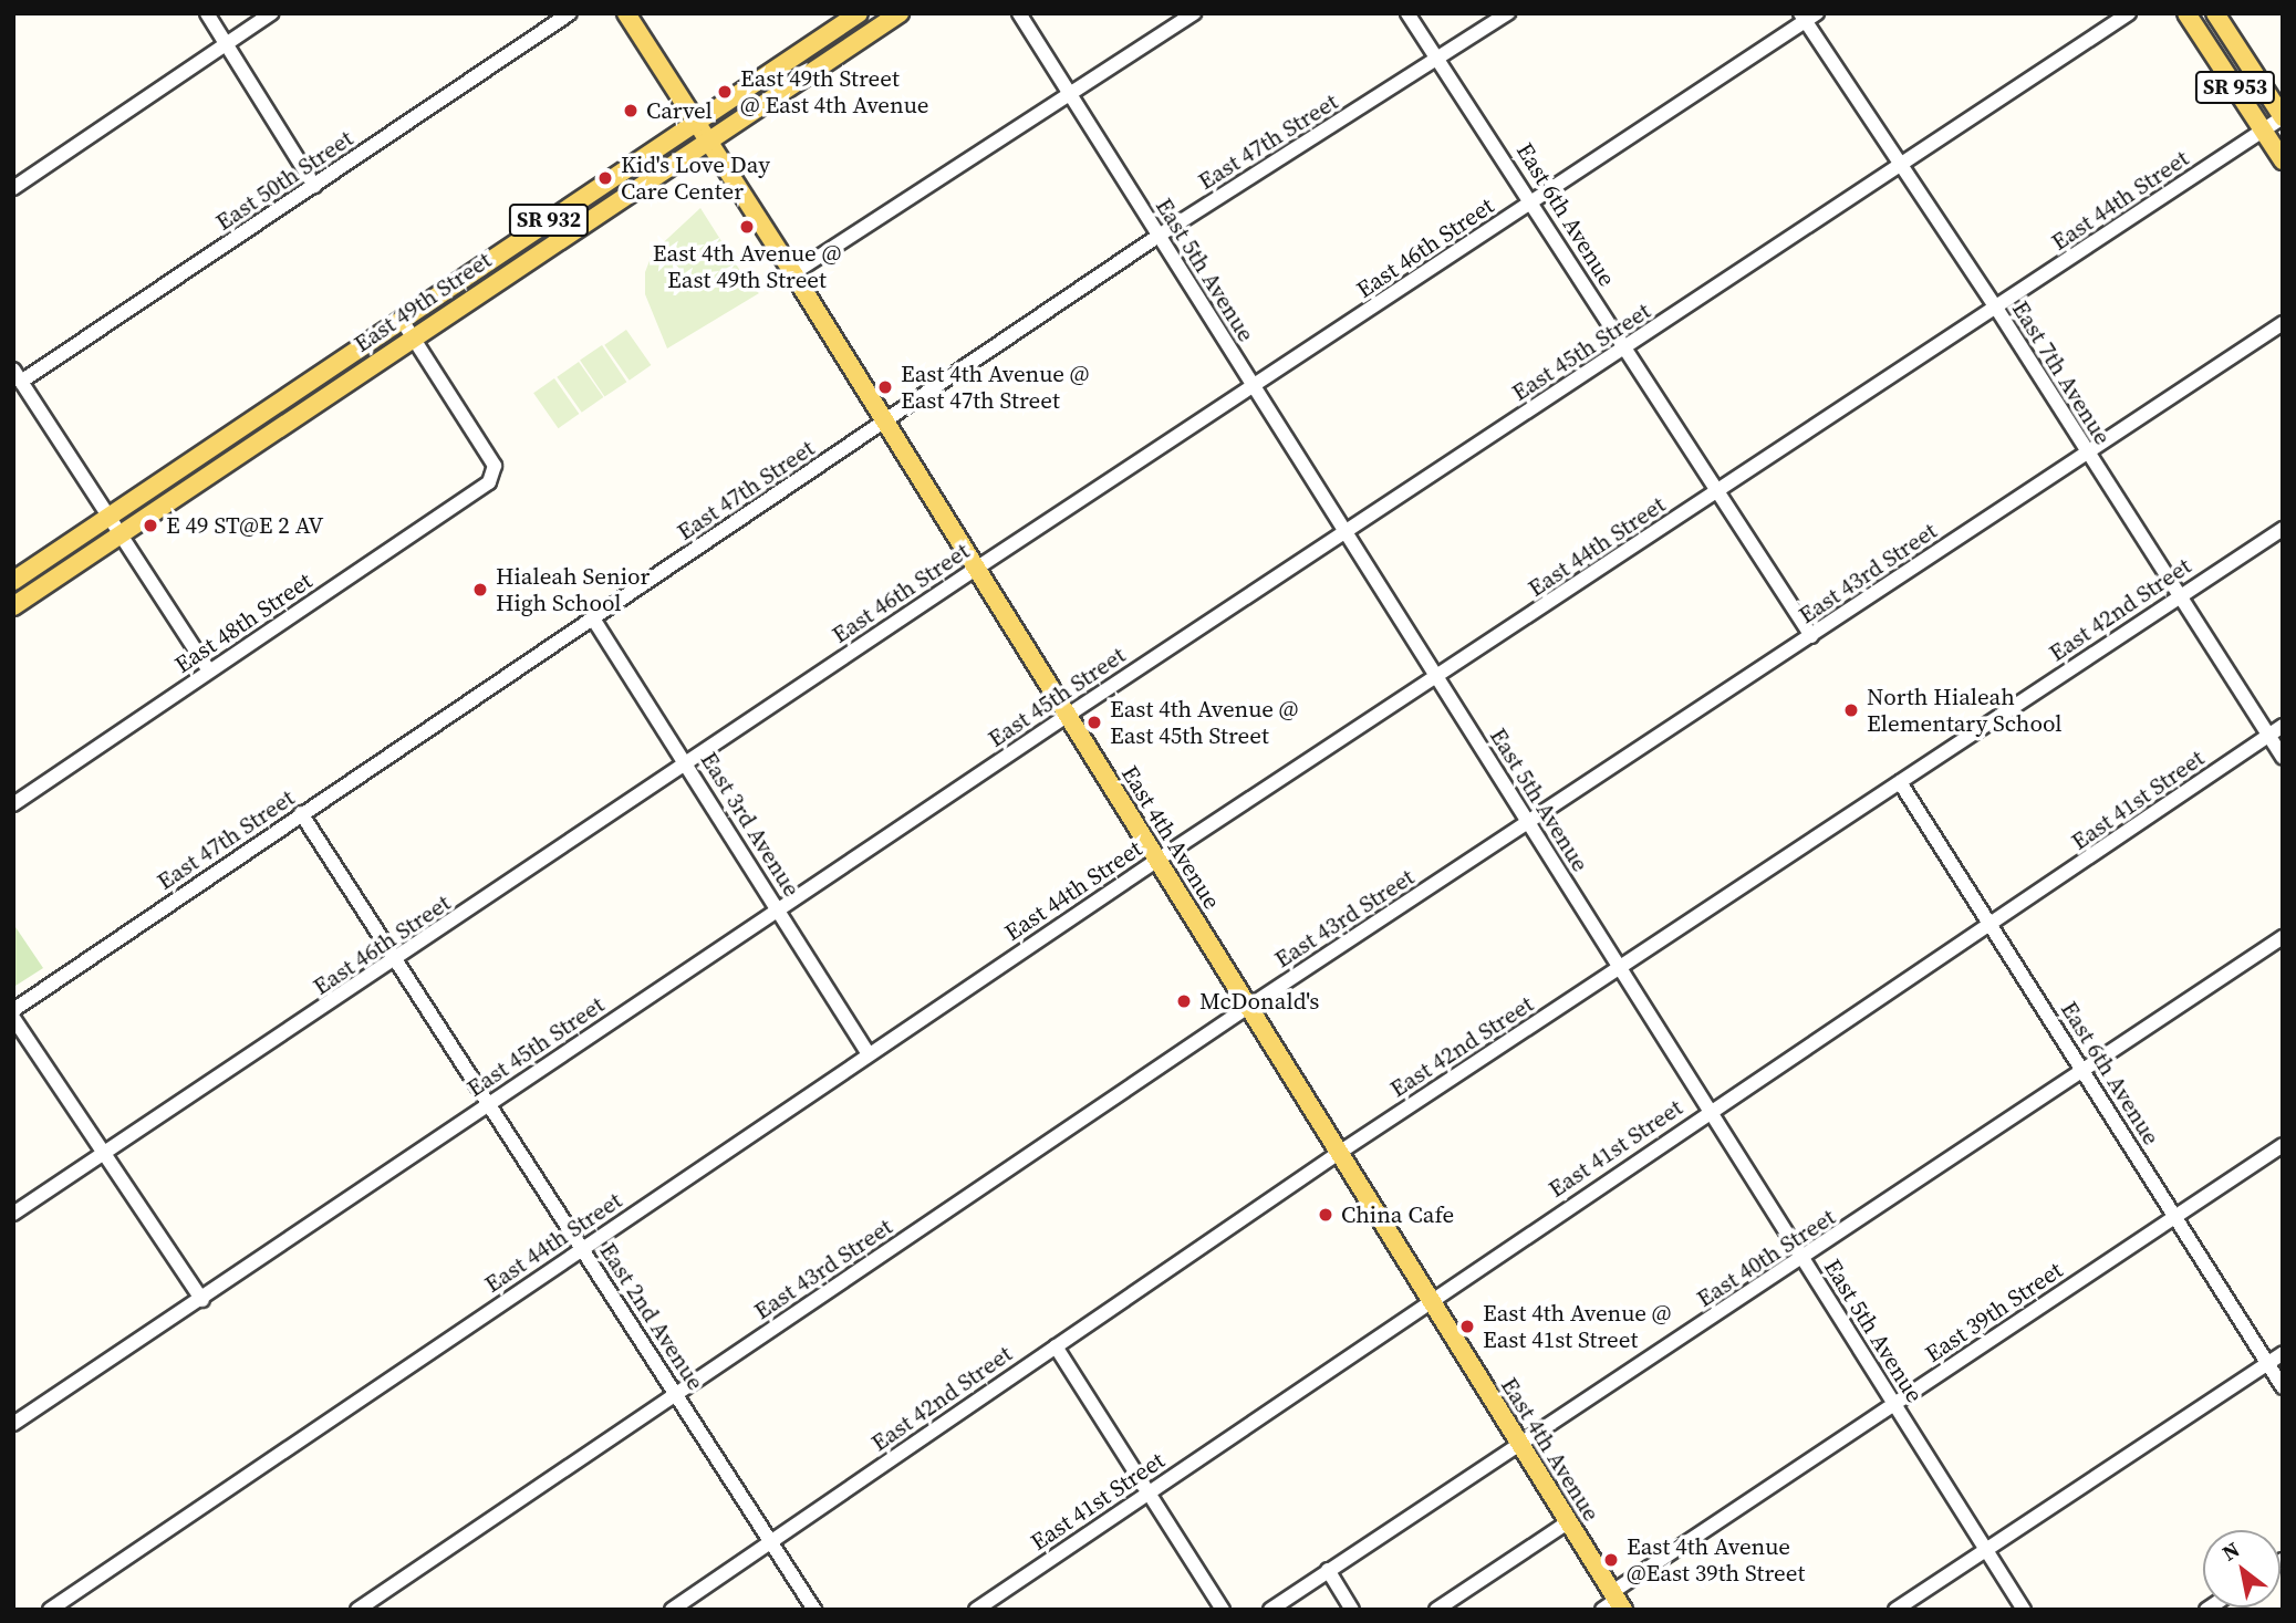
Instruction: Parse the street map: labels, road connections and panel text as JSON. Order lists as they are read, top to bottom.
{
  "streets": {
    "main road": [
      "SR 953",
      "SR 932",
      "East 49th Street",
      "East 4th Avenue"
    ],
    "street": [
      "East 47th Street",
      "East 50th Street",
      "East 44th Street",
      "East 6th Avenue",
      "East 46th Street",
      "East 5th Avenue",
      "East 45th Street",
      "East 7th Avenue",
      "East 43rd Street",
      "East 42nd Street",
      "East 48th Street",
      "East 41st Street",
      "East 3rd Avenue",
      "East 40th Street",
      "East 39th Street",
      "East 2nd Avenue"
    ]
  },
  "crossings": [
    ["SR 953", "East 44th Street"],
    ["East 47th Street", "East 6th Avenue"],
    ["East 47th Street", "East 5th Avenue"],
    ["East 47th Street", "East 3rd Avenue"],
    ["East 47th Street", "East 4th Avenue"],
    ["East 47th Street", "East 2nd Avenue"],
    ["East 44th Street", "East 6th Avenue"],
    ["East 44th Street", "East 5th Avenue"],
    ["East 44th Street", "East 7th Avenue"],
    ["East 44th Street", "East 3rd Avenue"],
    ["East 44th Street", "East 4th Avenue"],
    ["East 44th Street", "East 2nd Avenue"],
    ["East 6th Avenue", "East 46th Street"],
    ["East 6th Avenue", "East 45th Street"],
    ["East 6th Avenue", "East 43rd Street"],
    ["East 6th Avenue", "East 42nd Street"],
    ["East 6th Avenue", "East 41st Street"],
    ["East 6th Avenue", "East 40th Street"],
    ["East 6th Avenue", "East 39th Street"],
    ["East 46th Street", "East 5th Avenue"],
    ["East 46th Street", "East 7th Avenue"],
    ["East 46th Street", "East 3rd Avenue"],
    ["East 46th Street", "East 4th Avenue"],
    ["East 46th Street", "East 2nd Avenue"],
    ["East 5th Avenue", "East 45th Street"],
    ["East 5th Avenue", "East 43rd Street"],
    ["East 5th Avenue", "East 42nd Street"],
    ["East 5th Avenue", "East 41st Street"],
    ["East 5th Avenue", "East 40th Street"],
    ["East 5th Avenue", "East 39th Street"],
    ["East 49th Street", "East 48th Street"],
    ["East 49th Street", "East 4th Avenue"],
    ["East 45th Street", "East 7th Avenue"],
    ["East 45th Street", "East 3rd Avenue"],
    ["East 45th Street", "East 4th Avenue"],
    ["East 45th Street", "East 2nd Avenue"],
    ["East 7th Avenue", "East 43rd Street"],
    ["East 7th Avenue", "East 42nd Street"],
    ["East 7th Avenue", "East 41st Street"],
    ["East 43rd Street", "East 4th Avenue"],
    ["East 43rd Street", "East 2nd Avenue"],
    ["East 42nd Street", "East 4th Avenue"],
    ["East 42nd Street", "East 2nd Avenue"],
    ["East 41st Street", "East 4th Avenue"],
    ["East 4th Avenue", "East 40th Street"],
    ["East 4th Avenue", "East 39th Street"]
  ],
  "places": [
    "East 49th Street @ East 4th Avenue",
    "Carvel",
    "Kid's Love Day Care Center",
    "East 4th Avenue @ East 49th Street",
    "East 4th Avenue @ East 47th Street",
    "E 49 ST@E 2 AV",
    "Hialeah Senior High School",
    "North Hialeah Elementary School",
    "East 4th Avenue @ East 45th Street",
    "McDonald's",
    "China Cafe",
    "East 4th Avenue @ East 41st Street",
    "East 4th Avenue @East 39th Street"
  ],
  "north": "top left"
}
